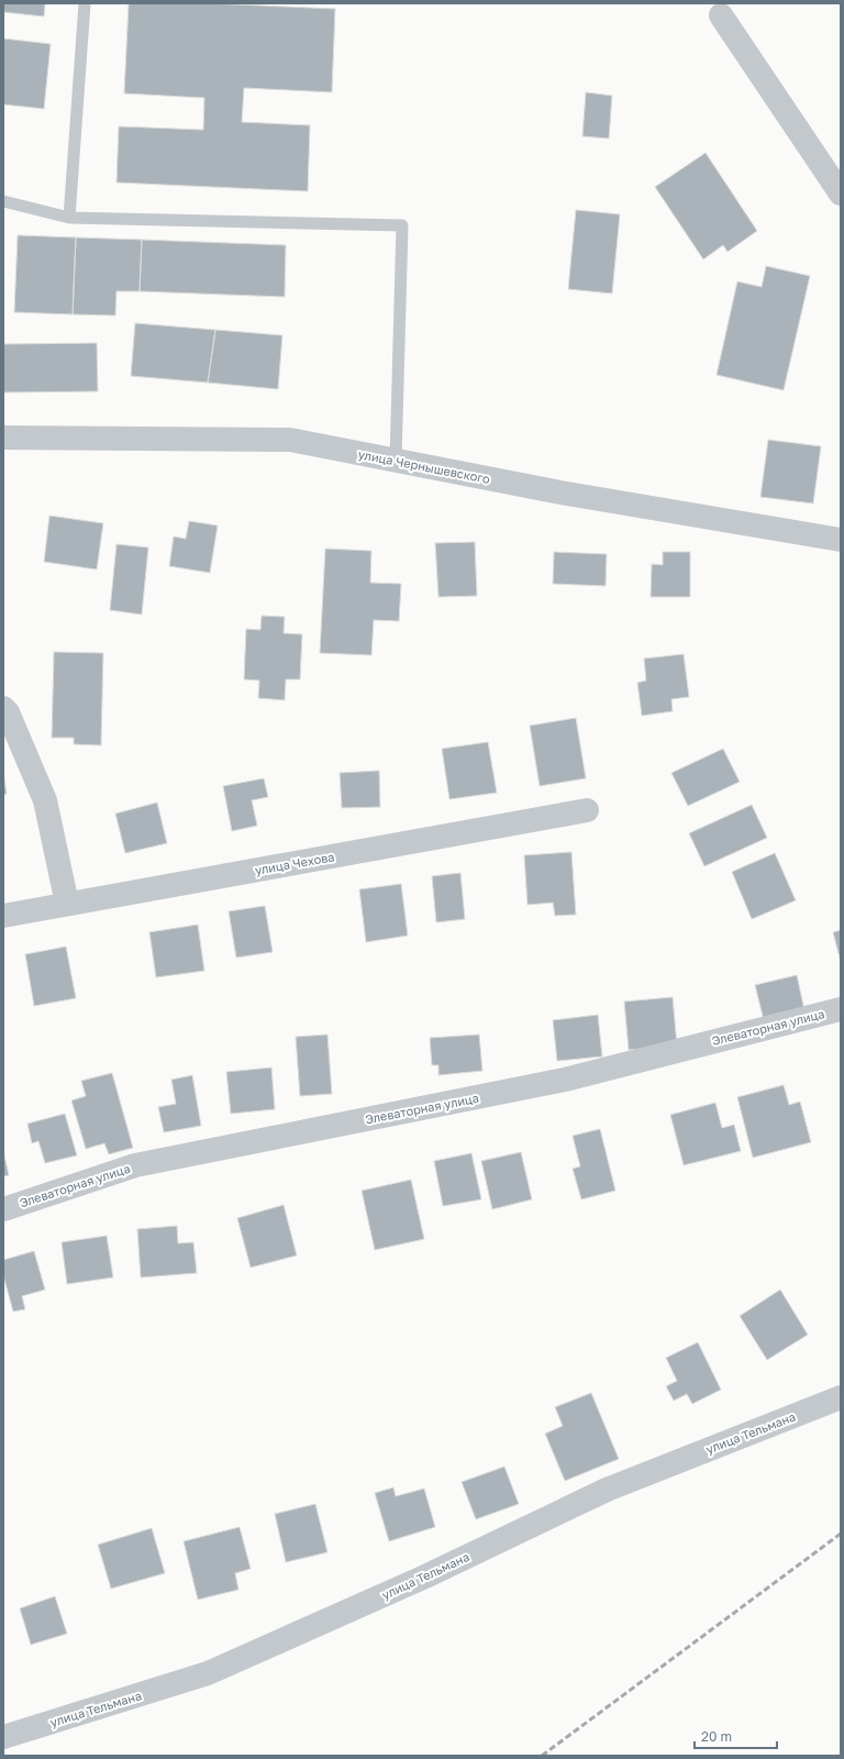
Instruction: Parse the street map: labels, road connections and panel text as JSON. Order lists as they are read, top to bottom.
{
  "streets": {
    "street": [
      "улица Чернышевского",
      "улица Чехова",
      "Элеваторная улица",
      "улица Тельмана"
    ]
  },
  "scale_bar": "20 m"
}
